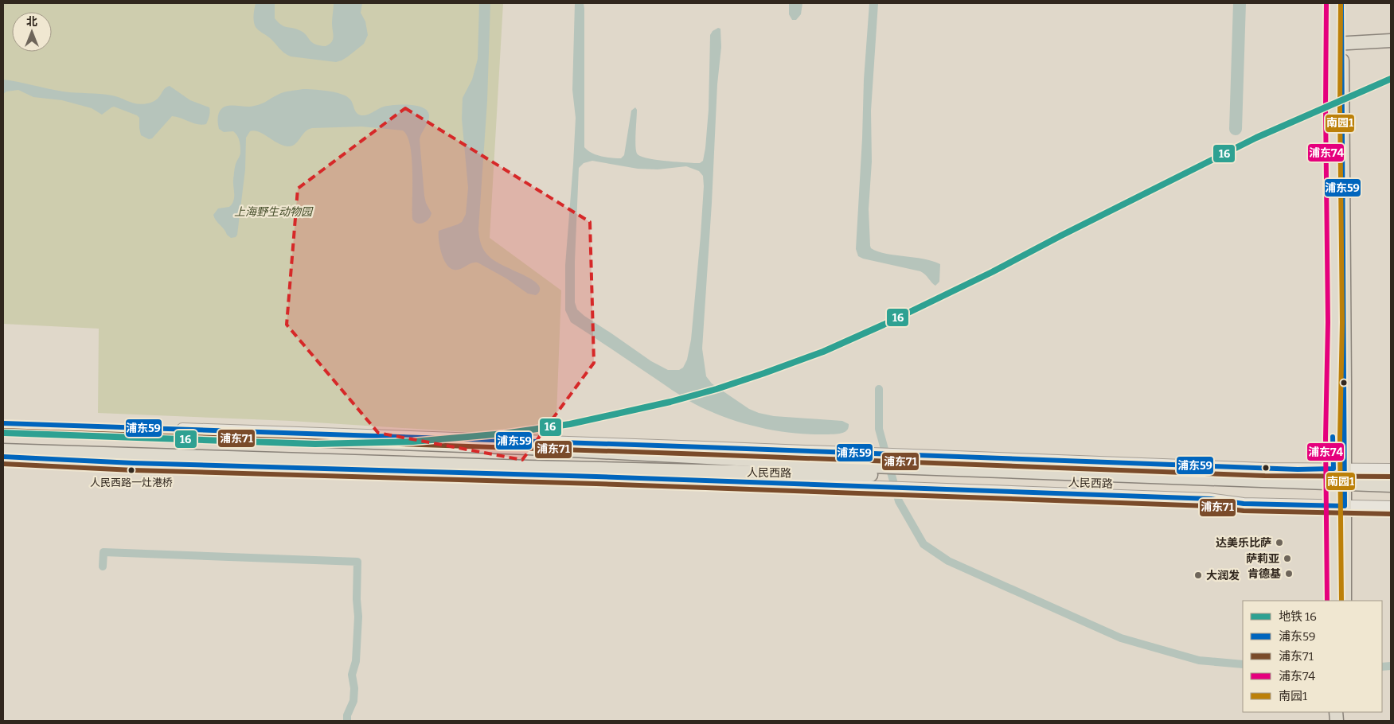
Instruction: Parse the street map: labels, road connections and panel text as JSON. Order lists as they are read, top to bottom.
{
  "streets": {
    "main road": ["人民西路"]
  },
  "parks": ["上海野生动物园"],
  "places": [
    "人民西路一灶港桥",
    "达美乐比萨",
    "萨莉亚",
    "肯德基",
    "大润发"
  ],
  "lines": [
    "transit line 浦东59",
    "transit line 浦东74",
    "transit line 南园1",
    "metro line 16",
    "transit line 浦东71"
  ],
  "legend": [
    "地铁 16",
    "浦东59",
    "浦东71",
    "浦东74",
    "南园1"
  ],
  "north": "top"
}
